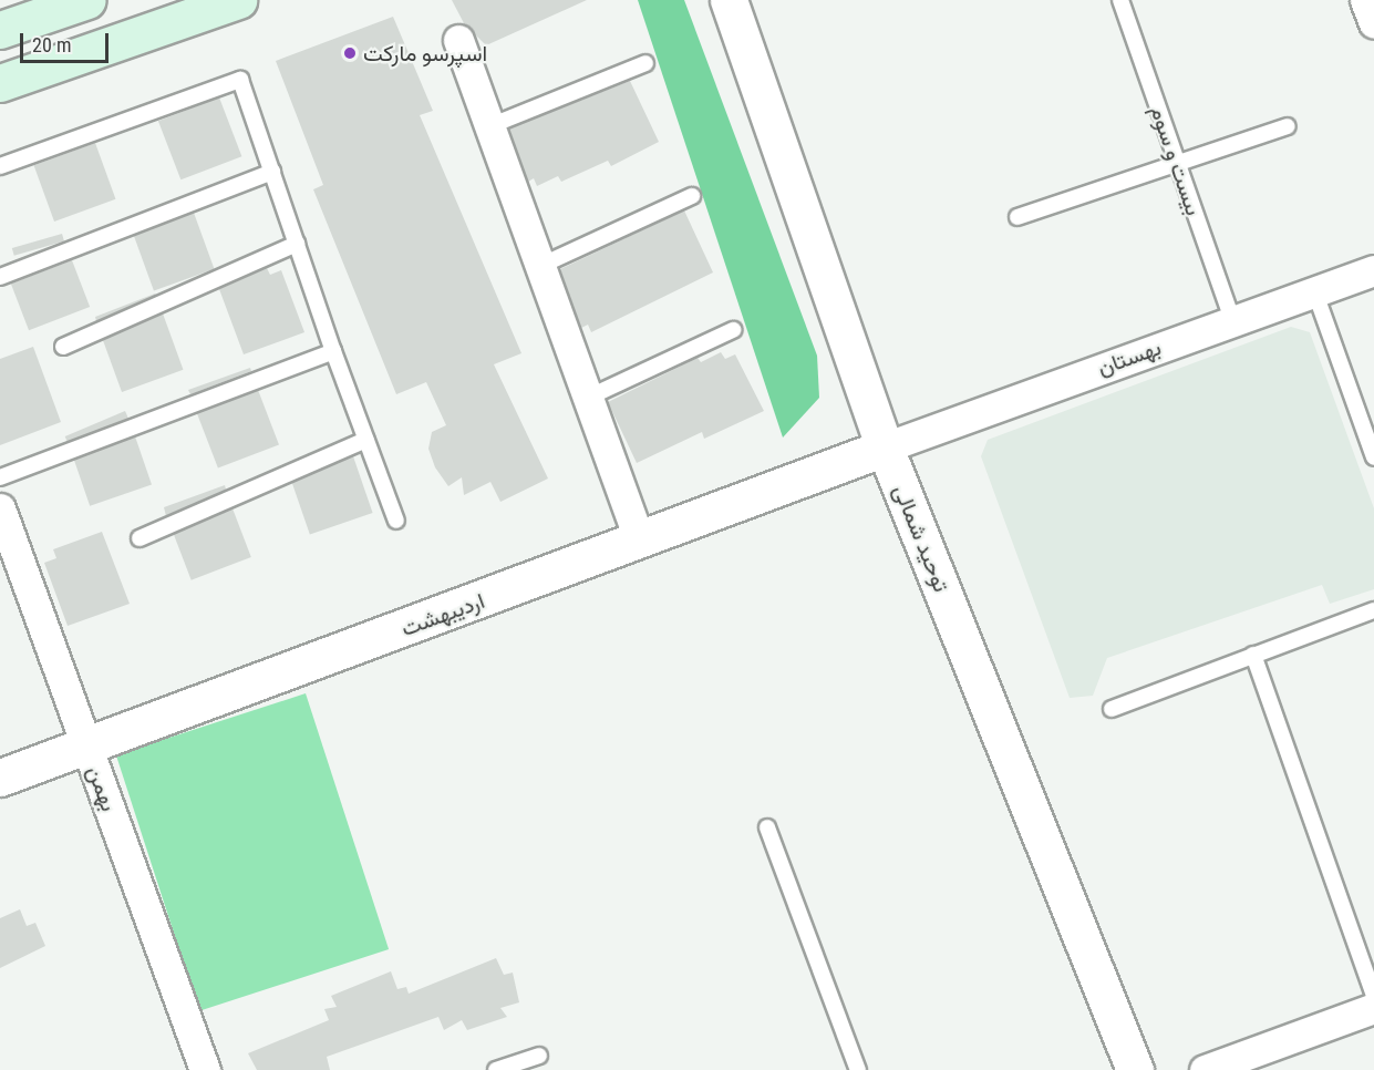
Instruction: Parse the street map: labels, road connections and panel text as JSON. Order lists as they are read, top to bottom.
{
  "streets": {
    "street": [
      "بهستان",
      "توحید شمالی",
      "اردیبهشت",
      "بهمن"
    ],
    "lane": ["بیست و سوم"]
  },
  "crossings": [
    ["بیست و سوم", "بهستان"],
    ["بهستان", "توحید شمالی"],
    ["بهستان", "اردیبهشت"],
    ["توحید شمالی", "اردیبهشت"],
    ["اردیبهشت", "بهمن"]
  ],
  "places": ["اسپرسو مارکت"],
  "scale_bar": "20 m"
}
